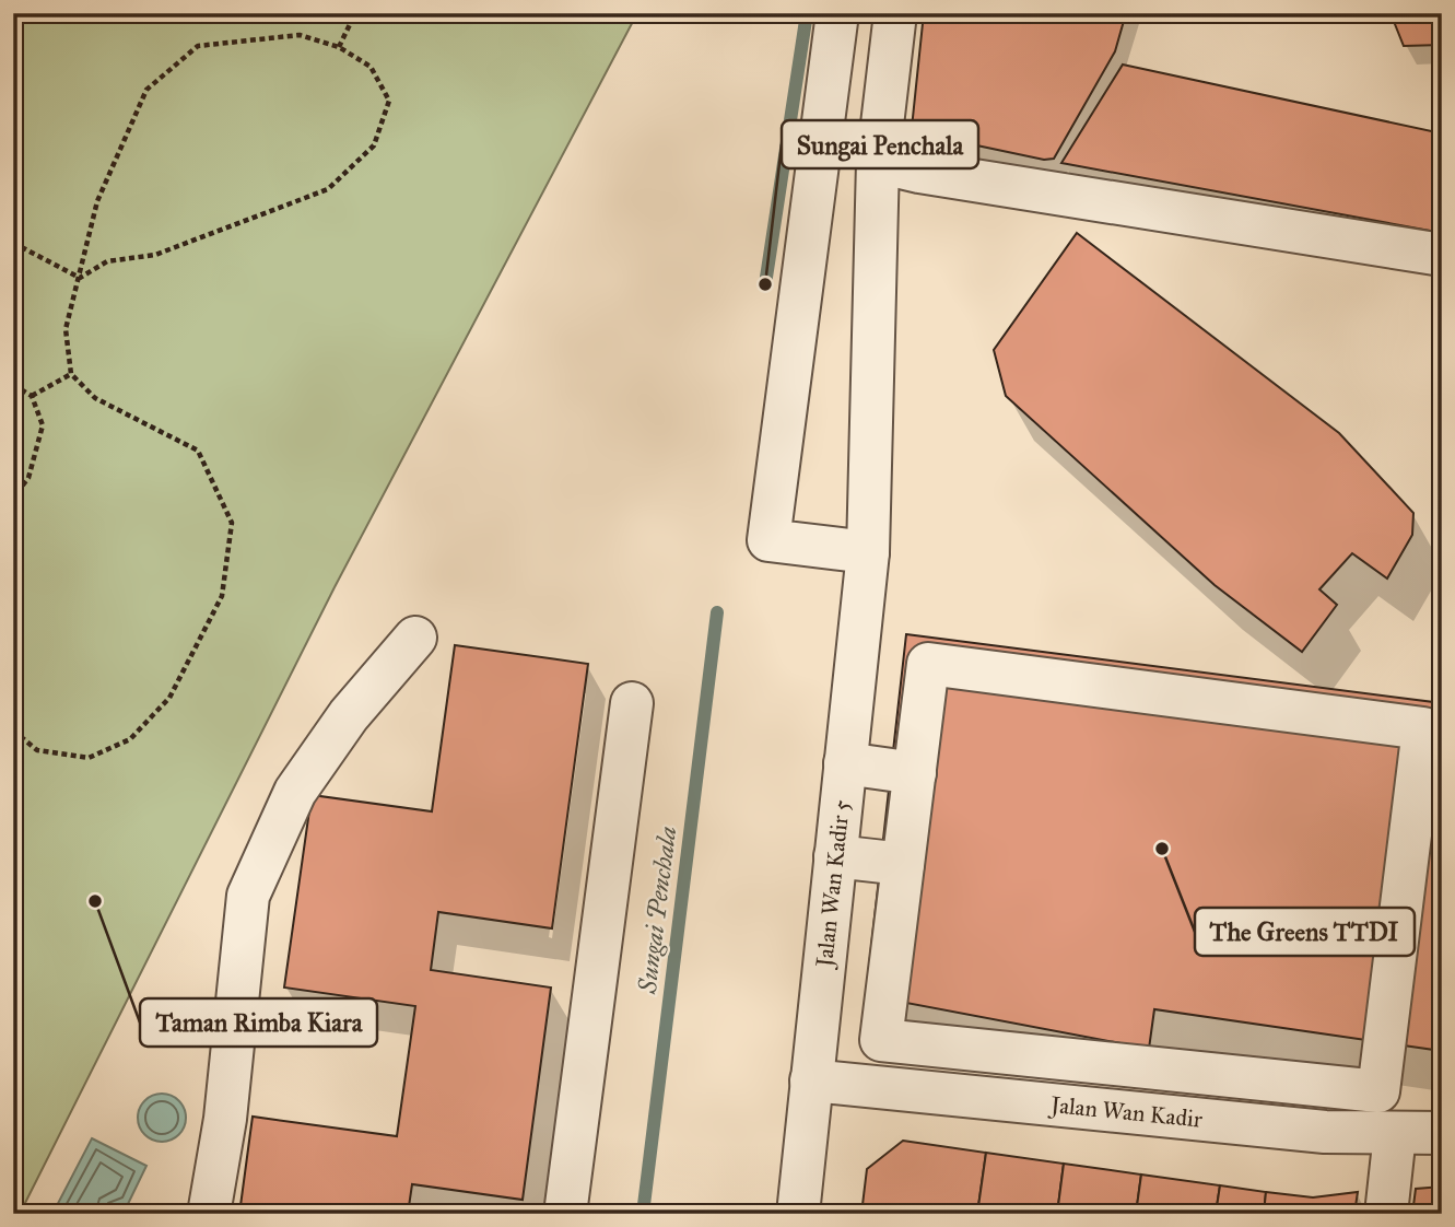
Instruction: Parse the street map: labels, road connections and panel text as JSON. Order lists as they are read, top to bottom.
{
  "streets": {
    "street": ["Jalan Wan Kadir 5", "Jalan Wan Kadir"]
  },
  "crossings": [
    ["Jalan Wan Kadir 5", "Jalan Wan Kadir"]
  ],
  "water": ["Sungai Penchala"],
  "places": ["Sungai Penchala", "The Greens TTDI", "Taman Rimba Kiara"]
}
